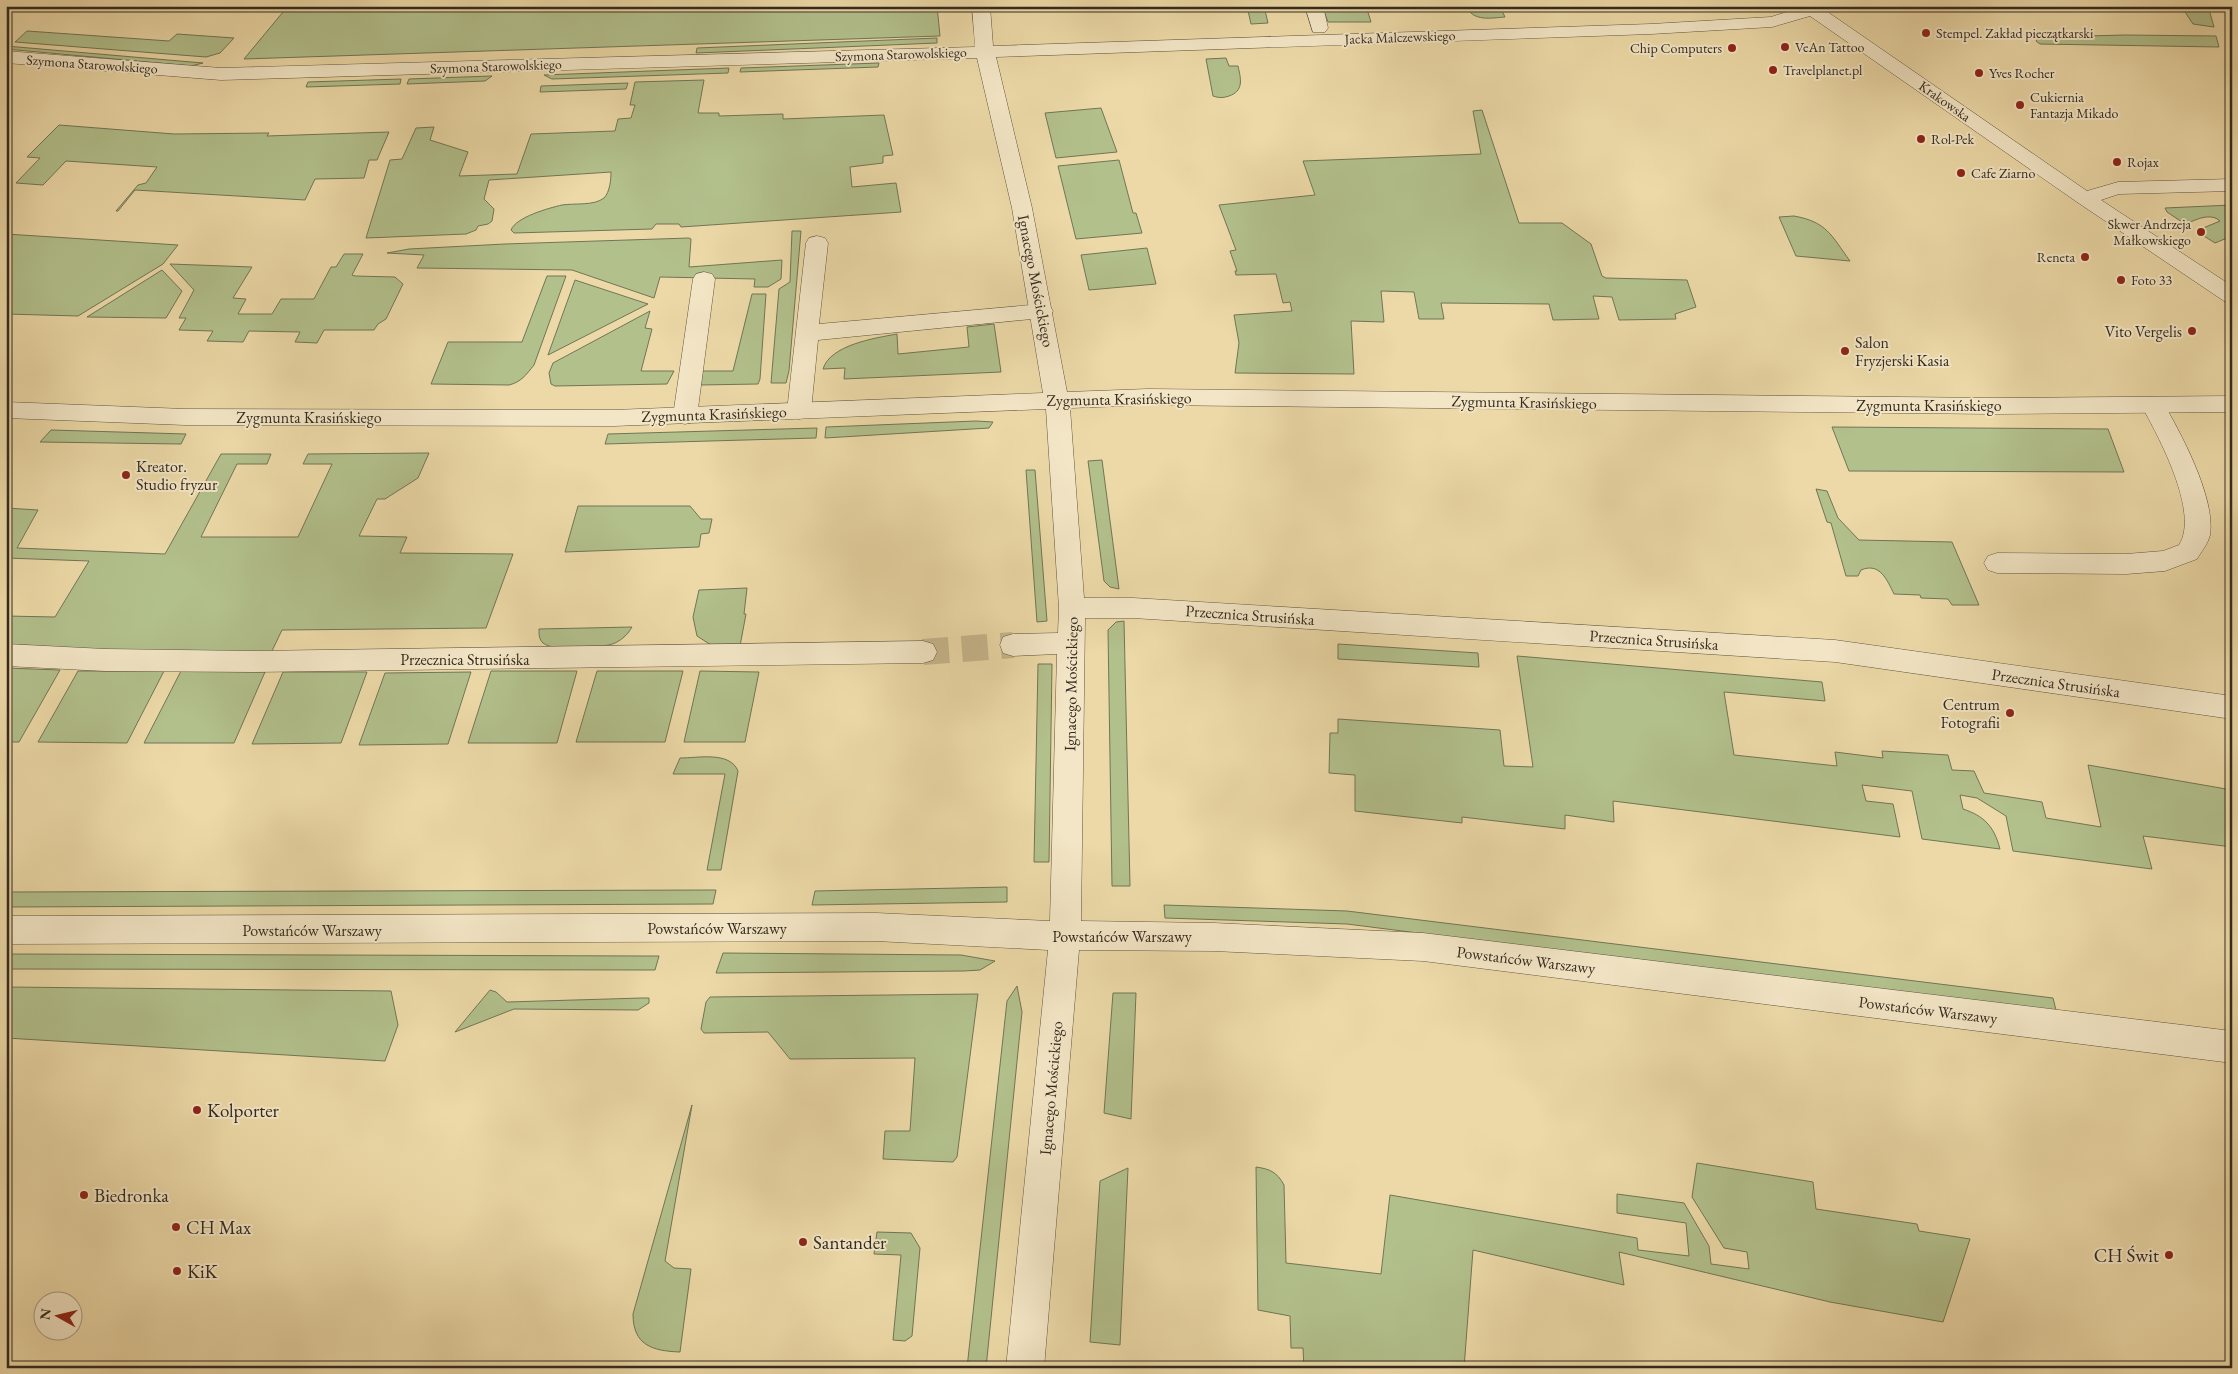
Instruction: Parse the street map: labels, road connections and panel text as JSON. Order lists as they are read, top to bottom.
{
  "streets": {
    "street": [
      "Jacka Malczewskiego",
      "Szymona Starowolskiego",
      "Krakowska",
      "Ignacego Mościckiego",
      "Zygmunta Krasińskiego",
      "Przecznica Strusińska",
      "Powstańców Warszawy"
    ]
  },
  "crossings": [
    ["Jacka Malczewskiego", "Szymona Starowolskiego"],
    ["Jacka Malczewskiego", "Krakowska"],
    ["Jacka Malczewskiego", "Ignacego Mościckiego"],
    ["Szymona Starowolskiego", "Ignacego Mościckiego"],
    ["Ignacego Mościckiego", "Zygmunta Krasińskiego"],
    ["Ignacego Mościckiego", "Przecznica Strusińska"],
    ["Ignacego Mościckiego", "Powstańców Warszawy"]
  ],
  "places": [
    "Stempel. Zakład pieczątkarski",
    "VeAn Tattoo",
    "Chip Computers",
    "Travelplanet.pl",
    "Yves Rocher",
    "Cukiernia Fantazja Mikado",
    "Rol-Pek",
    "Rojax",
    "Cafe Ziarno",
    "Skwer Andrzeja Małkowskiego",
    "Reneta",
    "Foto 33",
    "Vito Vergelis",
    "Salon Fryzjerski Kasia",
    "Kreator. Studio fryzur",
    "Centrum Fotografii",
    "Kolporter",
    "Biedronka",
    "CH Max",
    "Santander",
    "CH Świt",
    "KiK"
  ],
  "north": "left"
}
